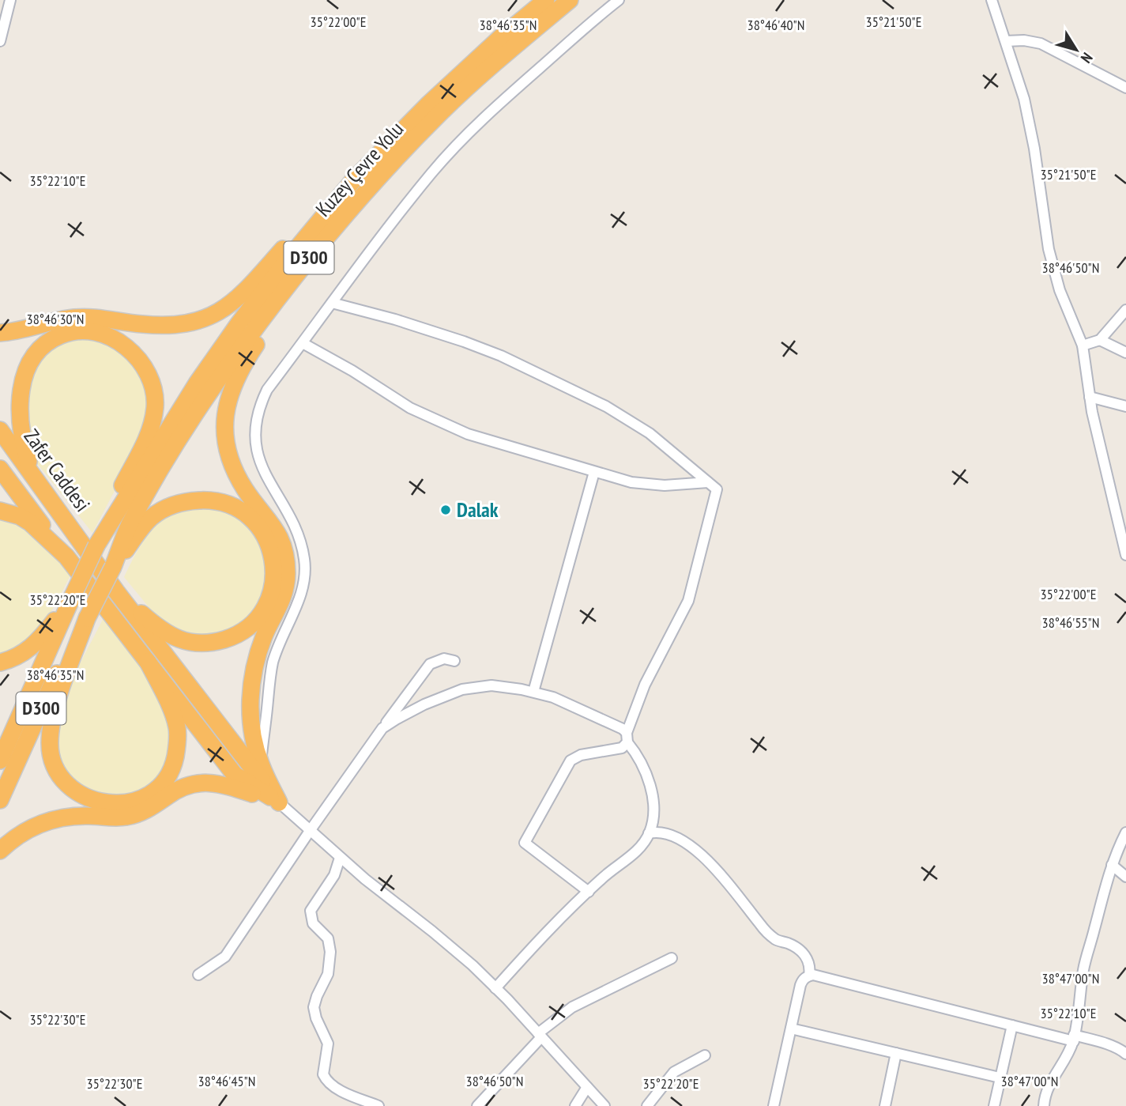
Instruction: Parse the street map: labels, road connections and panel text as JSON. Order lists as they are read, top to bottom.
{
  "streets": {
    "highway": ["Kuzey Çevre Yolu", "D300", "Zafer Caddesi"]
  },
  "crossings": [
    ["Kuzey Çevre Yolu", "D300"]
  ],
  "places": ["Dalak"],
  "north": "bottom right",
  "coordinates": [
    "35°22'00\"E",
    "35°21'50\"E",
    "38°46'35\"N",
    "38°46'40\"N",
    "35°22'10\"E",
    "38°46'50\"N",
    "38°46'30\"N",
    "35°22'20\"E",
    "38°46'55\"N",
    "38°47'00\"N",
    "35°22'30\"E",
    "38°46'45\"N"
  ]
}
